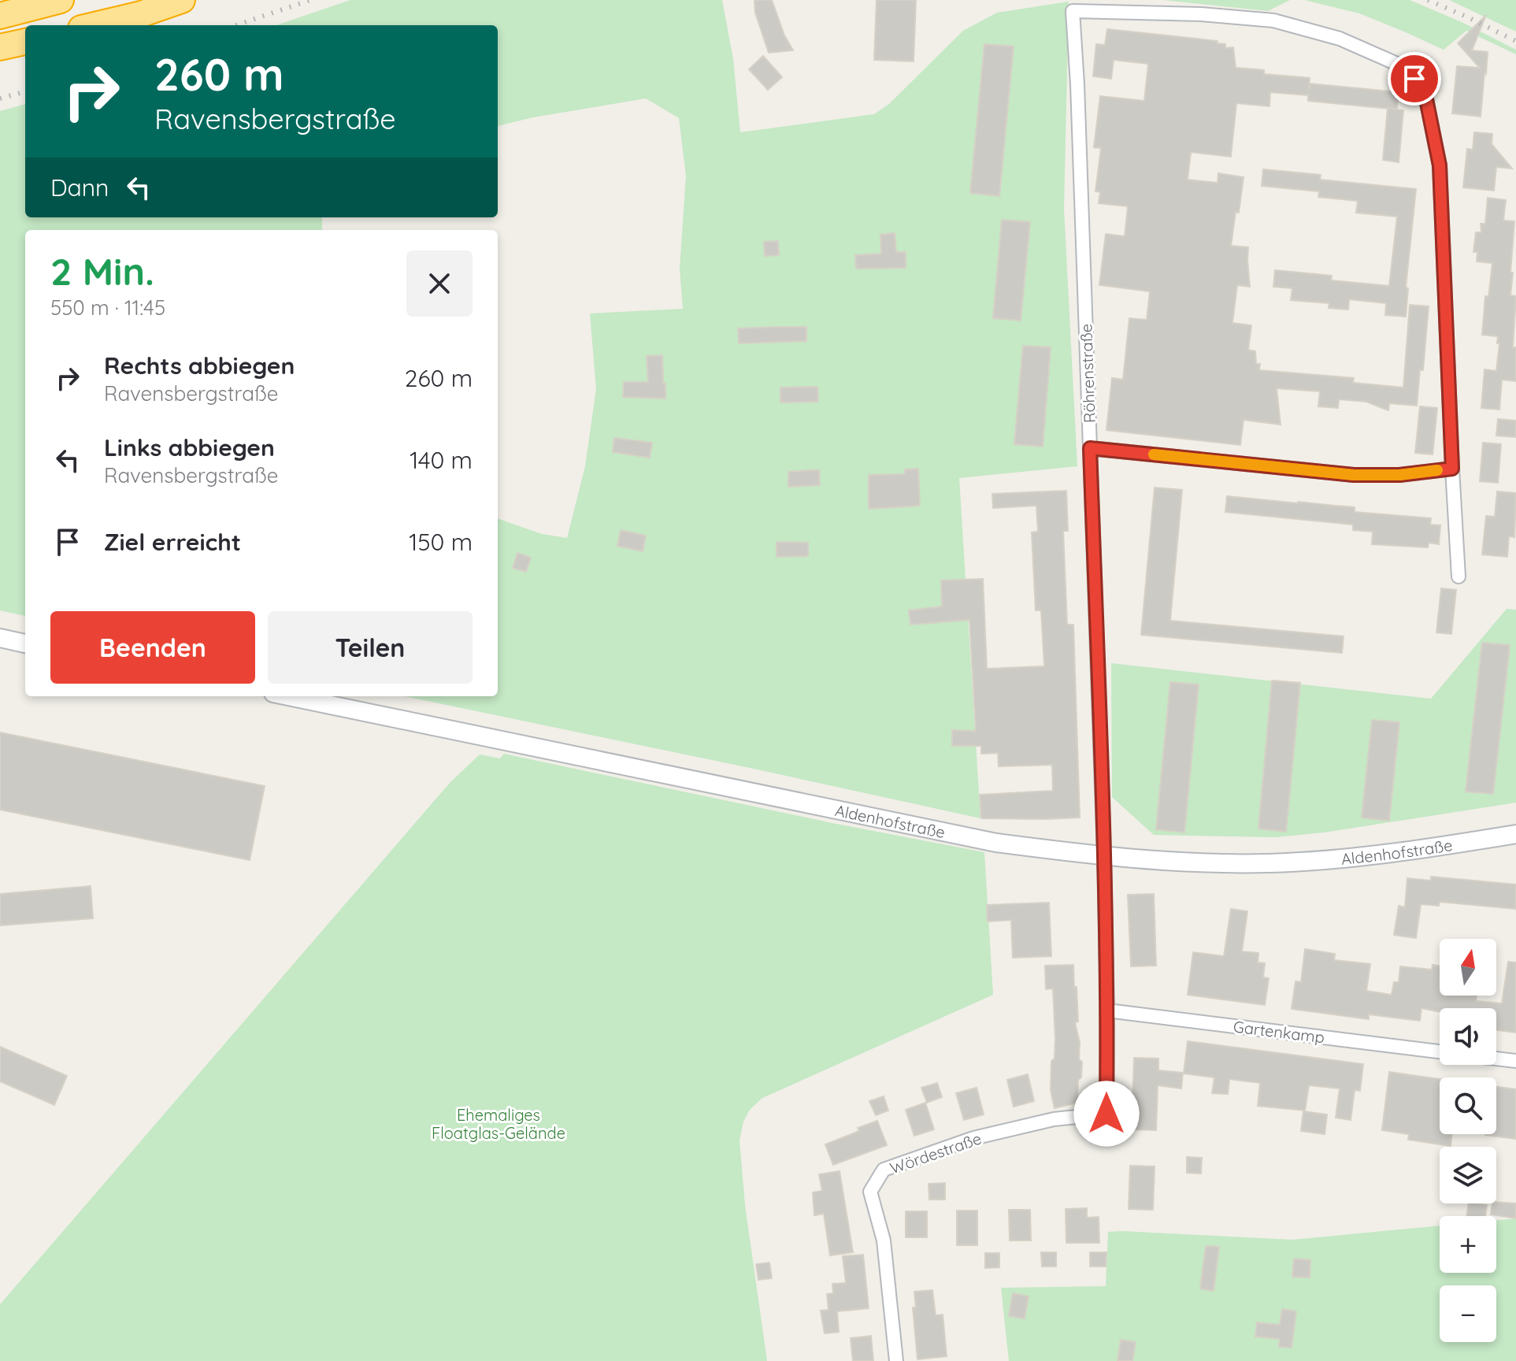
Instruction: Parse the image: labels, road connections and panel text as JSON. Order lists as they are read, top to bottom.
{
  "streets": {
    "street": [
      "Röhrenstraße",
      "Aldenhofstraße",
      "Gartenkamp",
      "Wördestraße"
    ]
  },
  "crossings": [
    ["Röhrenstraße", "Aldenhofstraße"],
    ["Röhrenstraße", "Gartenkamp"],
    ["Röhrenstraße", "Wördestraße"]
  ],
  "parks": ["Ehemaliges Floatglas-Gelände"],
  "north": "top",
  "page": {
    "turn": ["260 m", "Ravensbergstraße"],
    "then": "Dann",
    "heading": ["2 Min.", "550 m · 11:45"],
    "list": [
      {
        "name": "Rechts abbiegen",
        "note": "Ravensbergstraße",
        "value": "260 m"
      },
      {
        "name": "Links abbiegen",
        "note": "Ravensbergstraße",
        "value": "140 m"
      },
      {
        "name": "Ziel erreicht",
        "value": "150 m"
      }
    ],
    "buttons": ["Beenden", "Teilen"],
    "map_buttons": ["+", "−"]
  }
}
